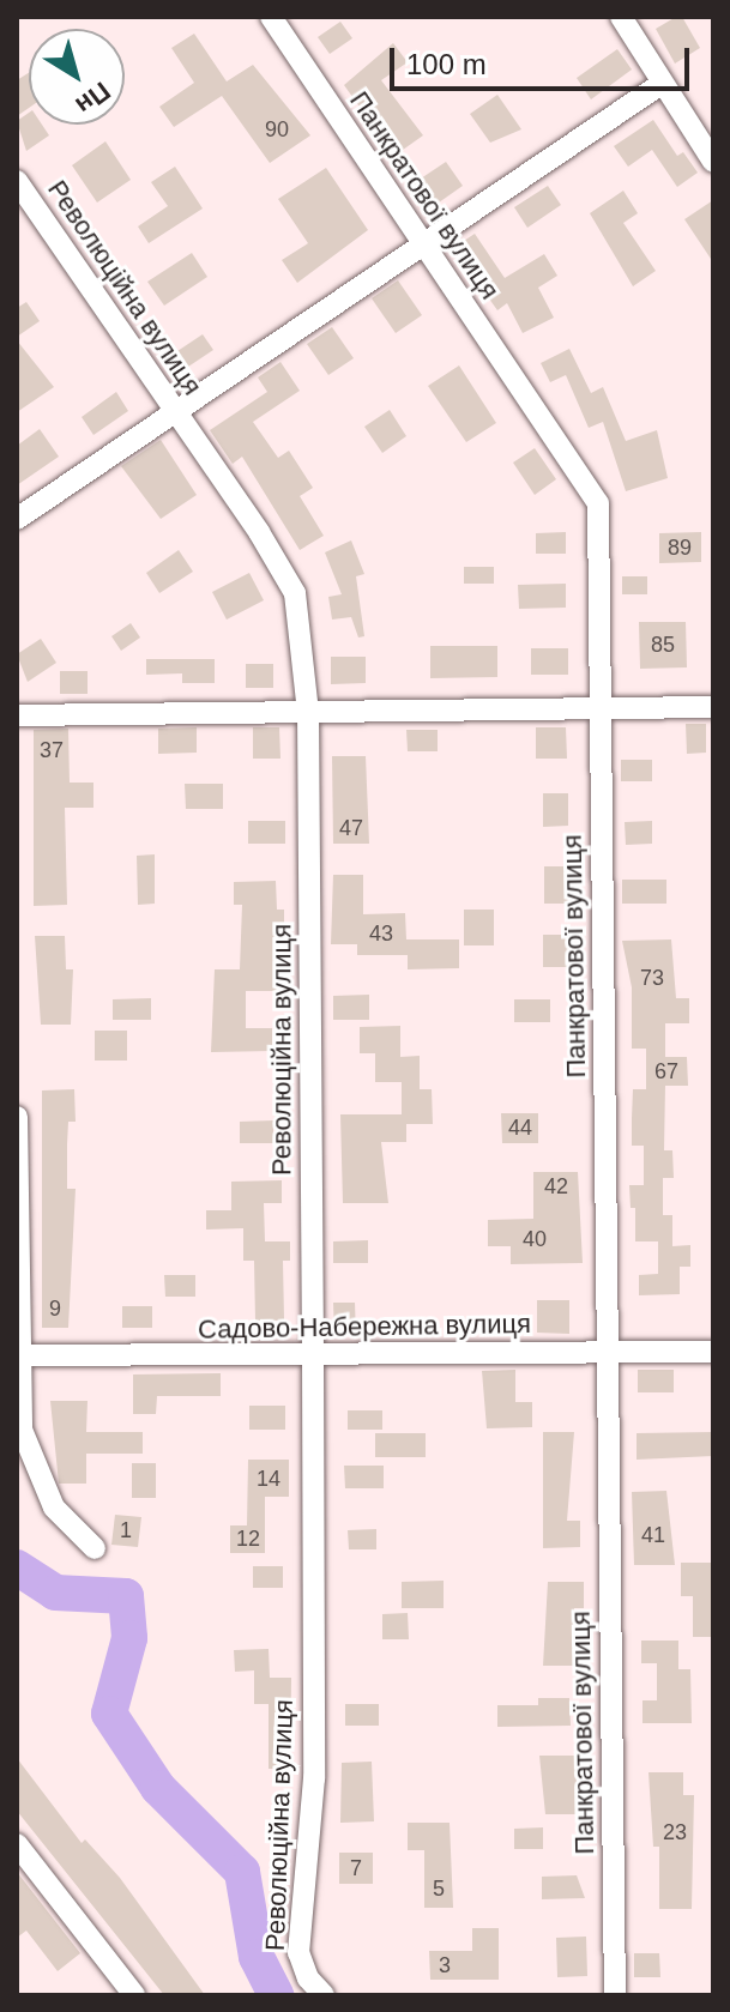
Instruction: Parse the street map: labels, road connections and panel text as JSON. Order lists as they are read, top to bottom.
{
  "streets": {
    "street": ["Панкратової вулиця", "Революційна вулиця", "Садово-Набережна вулиця"]
  },
  "crossings": [
    ["Панкратової вулиця", "Садово-Набережна вулиця"],
    ["Революційна вулиця", "Садово-Набережна вулиця"]
  ],
  "house_numbers": [
    "90",
    "89",
    "85",
    "37",
    "47",
    "43",
    "73",
    "67",
    "44",
    "42",
    "40",
    "9",
    "14",
    "1",
    "41",
    "12",
    "23",
    "7",
    "5",
    "3"
  ],
  "scale_bar": "100 m",
  "north": "bottom right"
}
